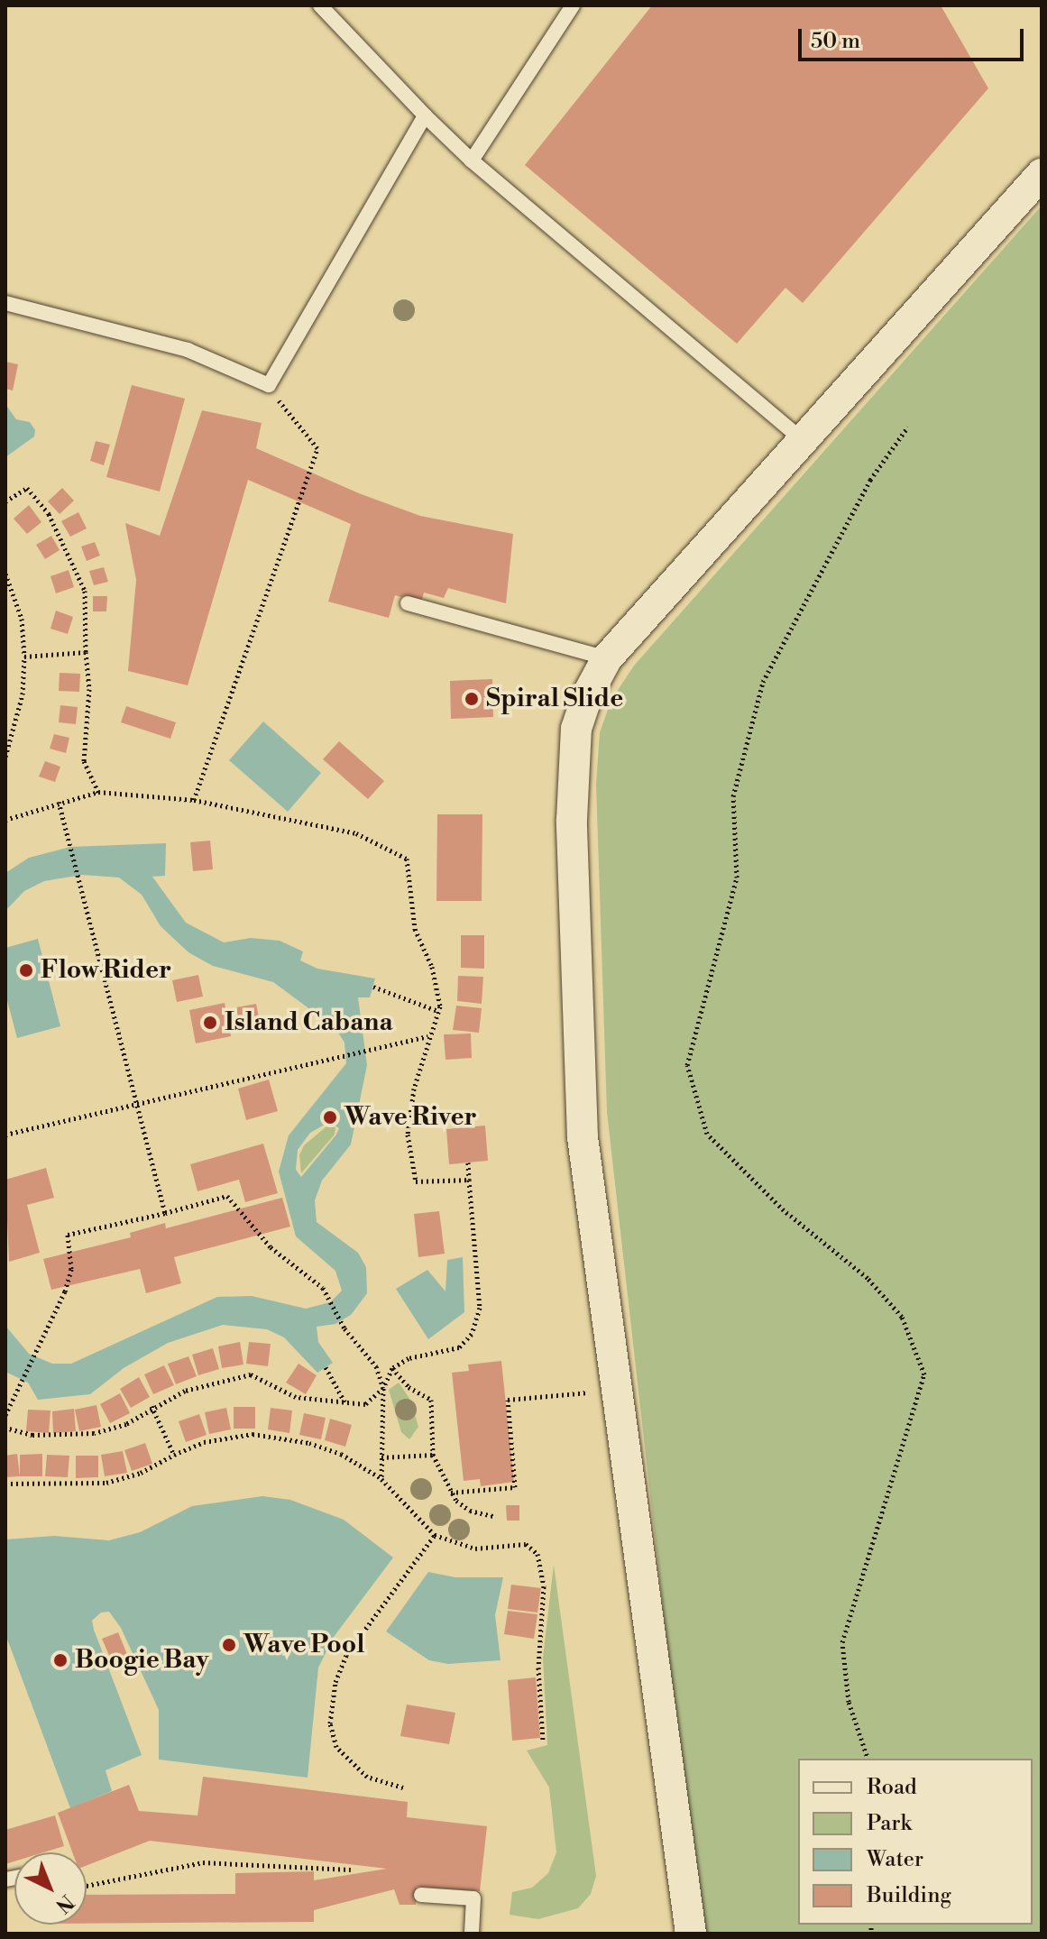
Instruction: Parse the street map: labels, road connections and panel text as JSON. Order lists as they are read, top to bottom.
{
  "places": [
    "Spiral Slide",
    "Flow Rider",
    "Island Cabana",
    "Wave River",
    "Wave Pool",
    "Boogie Bay"
  ],
  "legend": [
    "Road",
    "Park",
    "Water",
    "Building"
  ],
  "scale_bar": "50 m",
  "north": "bottom right"
}
